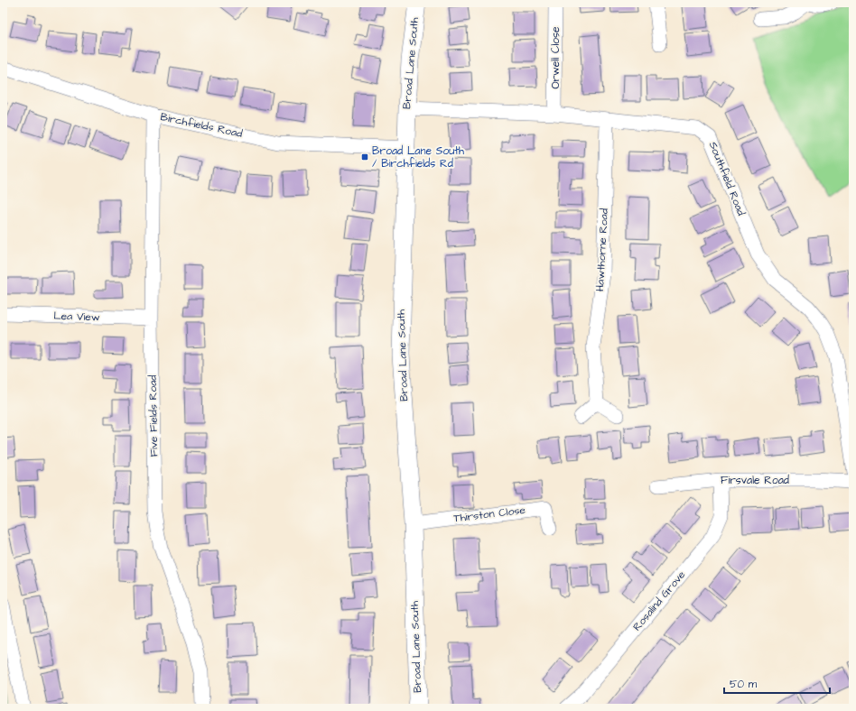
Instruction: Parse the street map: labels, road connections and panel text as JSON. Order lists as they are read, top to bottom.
{
  "streets": {
    "street": [
      "Orwell Close",
      "Broad Lane South",
      "Birchfields Road",
      "Southfield Road",
      "Hawthorne Road",
      "Lea View",
      "Five Fields Road",
      "Firsvale Road",
      "Thirston Close",
      "Rosalind Grove"
    ]
  },
  "crossings": [
    ["Orwell Close", "Southfield Road"],
    ["Broad Lane South", "Birchfields Road"],
    ["Broad Lane South", "Southfield Road"],
    ["Broad Lane South", "Thirston Close"],
    ["Birchfields Road", "Five Fields Road"],
    ["Southfield Road", "Hawthorne Road"],
    ["Lea View", "Five Fields Road"],
    ["Firsvale Road", "Rosalind Grove"]
  ],
  "places": {
    "transit": ["Broad Lane South / Birchfields Rd"]
  },
  "scale_bar": "50 m"
}
